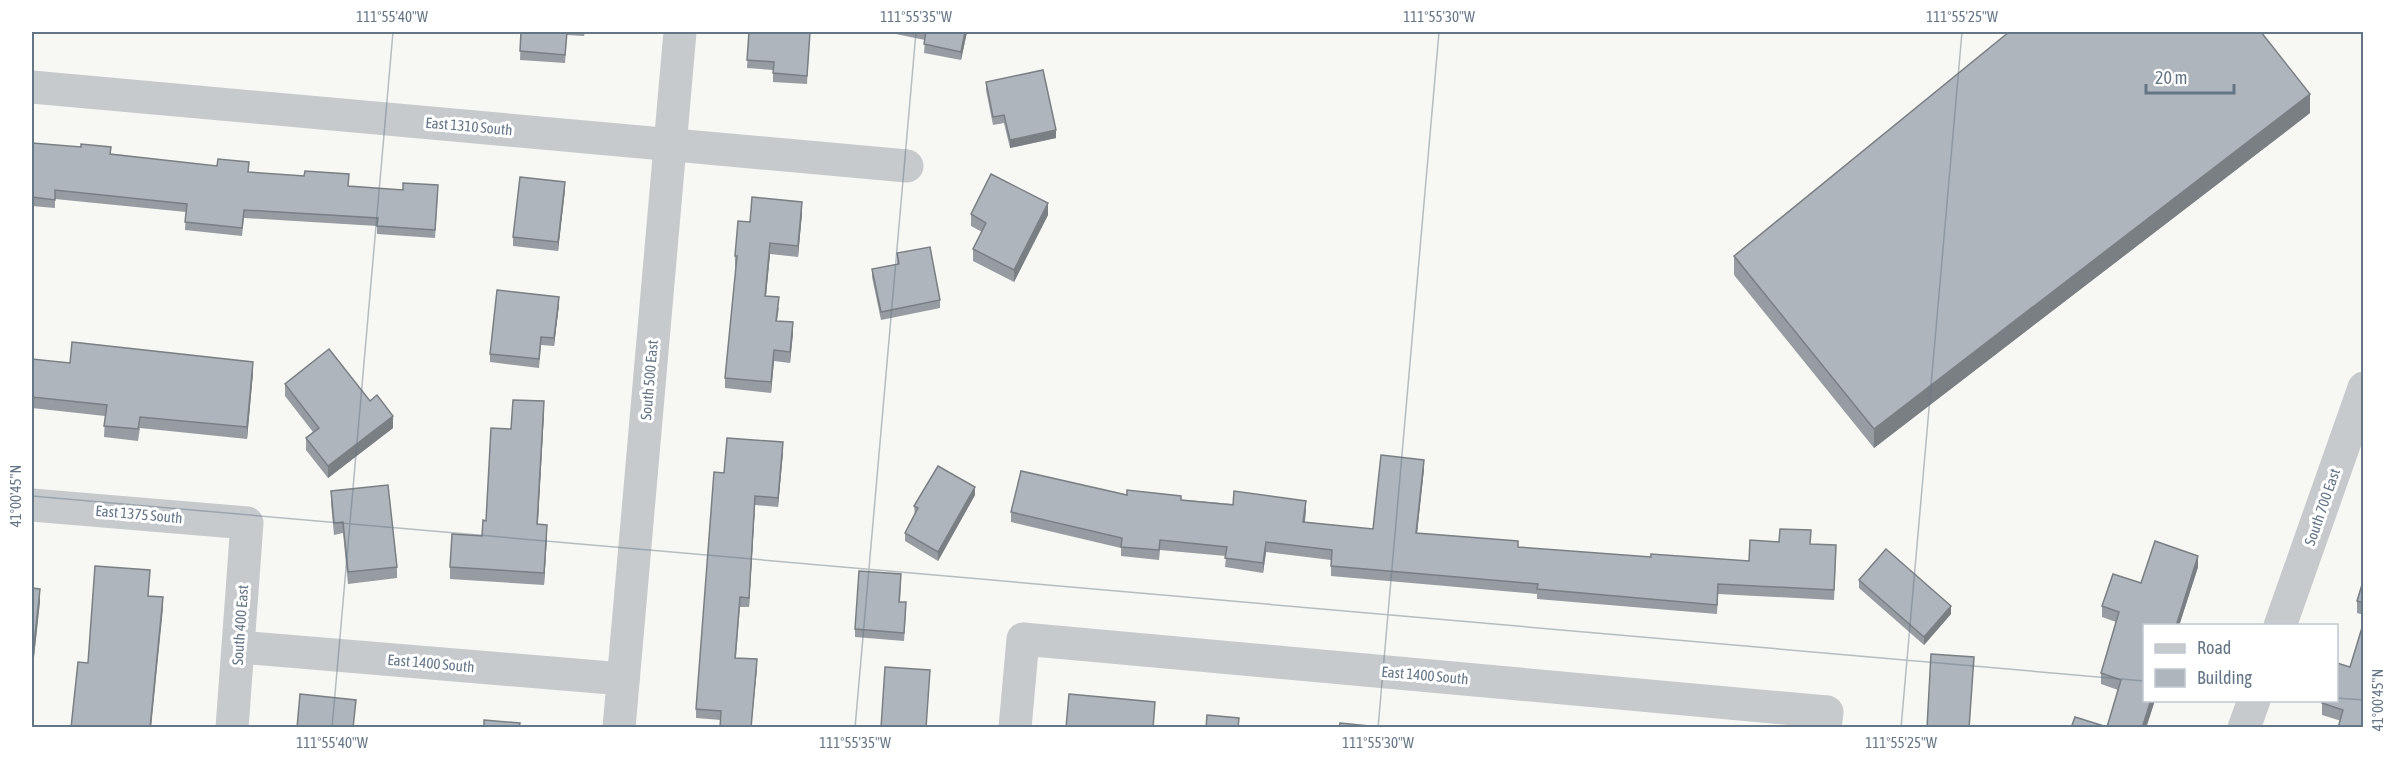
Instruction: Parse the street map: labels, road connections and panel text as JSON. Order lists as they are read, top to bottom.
{
  "streets": {
    "street": [
      "East 1310 South",
      "South 500 East",
      "South 700 East",
      "East 1375 South",
      "South 400 East",
      "East 1400 South"
    ]
  },
  "crossings": [
    ["East 1310 South", "South 500 East"],
    ["South 500 East", "East 1400 South"],
    ["East 1375 South", "South 400 East"],
    ["South 400 East", "East 1400 South"]
  ],
  "legend": ["Road", "Building"],
  "scale_bar": "20 m",
  "coordinates": [
    "111°55'40\"W",
    "111°55'35\"W",
    "111°55'30\"W",
    "111°55'25\"W",
    "41°00'45\"N"
  ]
}
